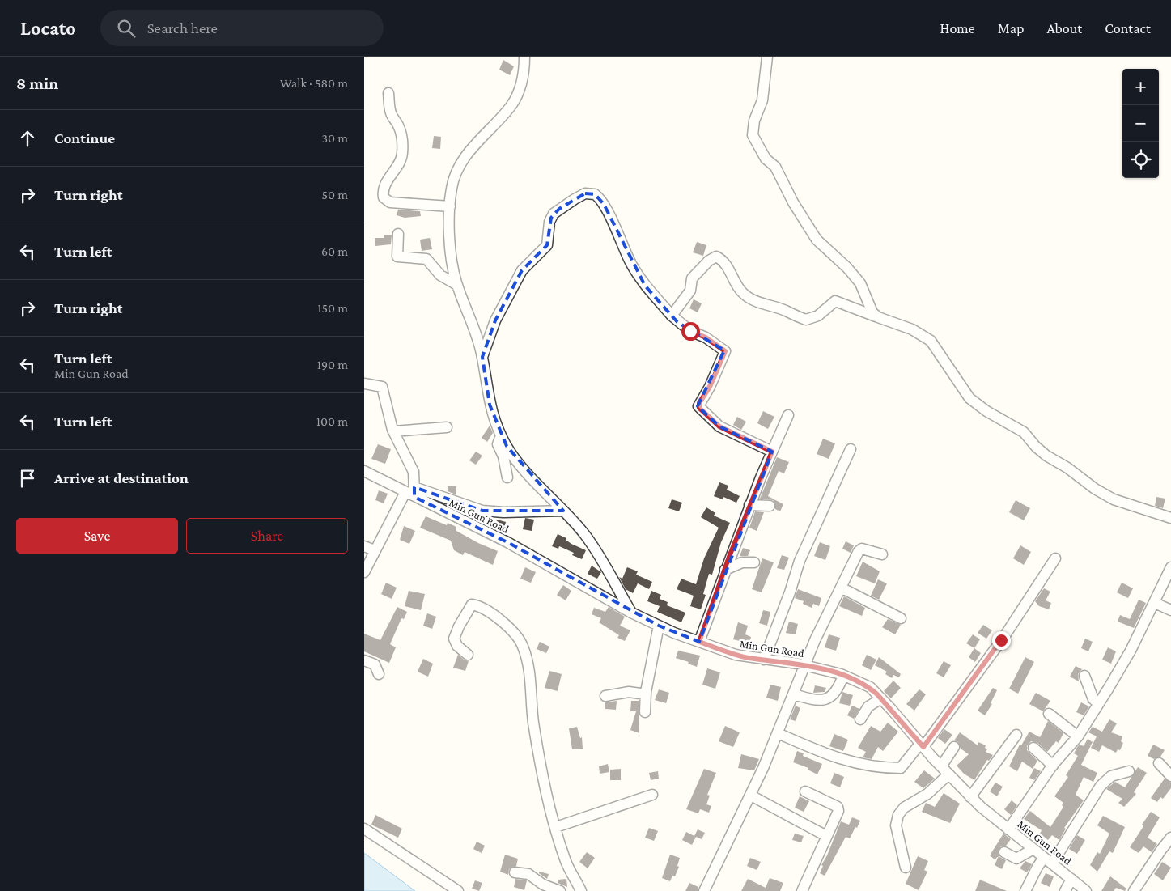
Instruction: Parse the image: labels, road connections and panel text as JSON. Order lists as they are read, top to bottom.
{
  "streets": {
    "street": ["Min Gun Road"]
  },
  "page": {
    "header": "Locato",
    "search": "Search here",
    "nav": [
      "Home",
      "Map",
      "About",
      "Contact"
    ],
    "heading": ["8 min", "Walk · 580 m"],
    "map_buttons": ["+", "−"],
    "list": [
      ["Continue", "30 m"],
      ["Turn right", "50 m"],
      ["Turn left", "60 m"],
      ["Turn right", "150 m"],
      ["Turn left", "Min Gun Road", "190 m"],
      ["Turn left", "100 m"],
      "Arrive at destination"
    ],
    "buttons": ["Save", "Share"]
  }
}
